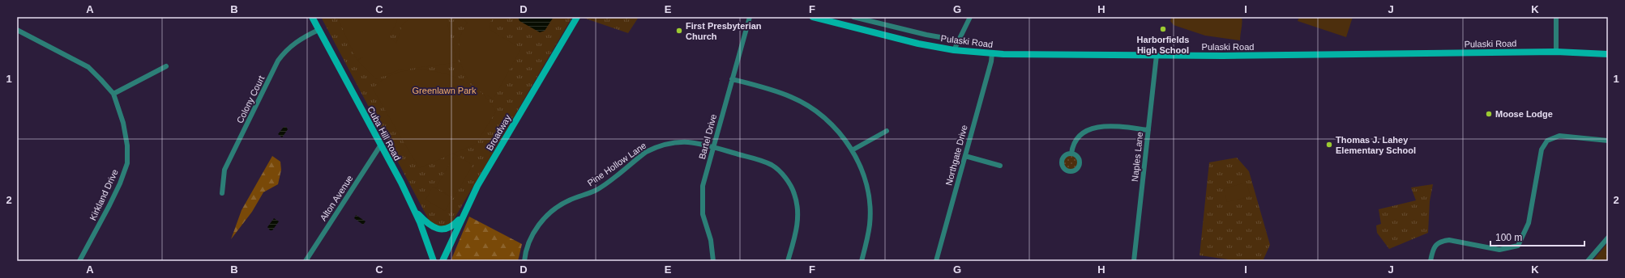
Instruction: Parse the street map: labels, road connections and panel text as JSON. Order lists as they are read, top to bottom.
{
  "streets": {
    "main road": ["Pulaski Road", "Broadway", "Cuba Hill Road"],
    "street": [
      "Colony Court",
      "Bartel Drive",
      "Northgate Drive",
      "Naples Lane",
      "Pine Hollow Lane",
      "Kirkland Drive",
      "Alton Avenue"
    ]
  },
  "crossings": [
    ["Pulaski Road", "Northgate Drive"],
    ["Pulaski Road", "Naples Lane"],
    ["Colony Court", "Cuba Hill Road"],
    ["Cuba Hill Road", "Alton Avenue"],
    ["Bartel Drive", "Pine Hollow Lane"]
  ],
  "parks": ["Greenlawn Park"],
  "places": [
    "Harborfields High School",
    "First Presbyterian Church",
    "Moose Lodge",
    "Thomas J. Lahey Elementary School"
  ],
  "scale_bar": "100 m",
  "grid": {
    "columns": [
      "A",
      "B",
      "C",
      "D",
      "E",
      "F",
      "G",
      "H",
      "I",
      "J",
      "K"
    ],
    "rows": ["1", "2"]
  }
}
